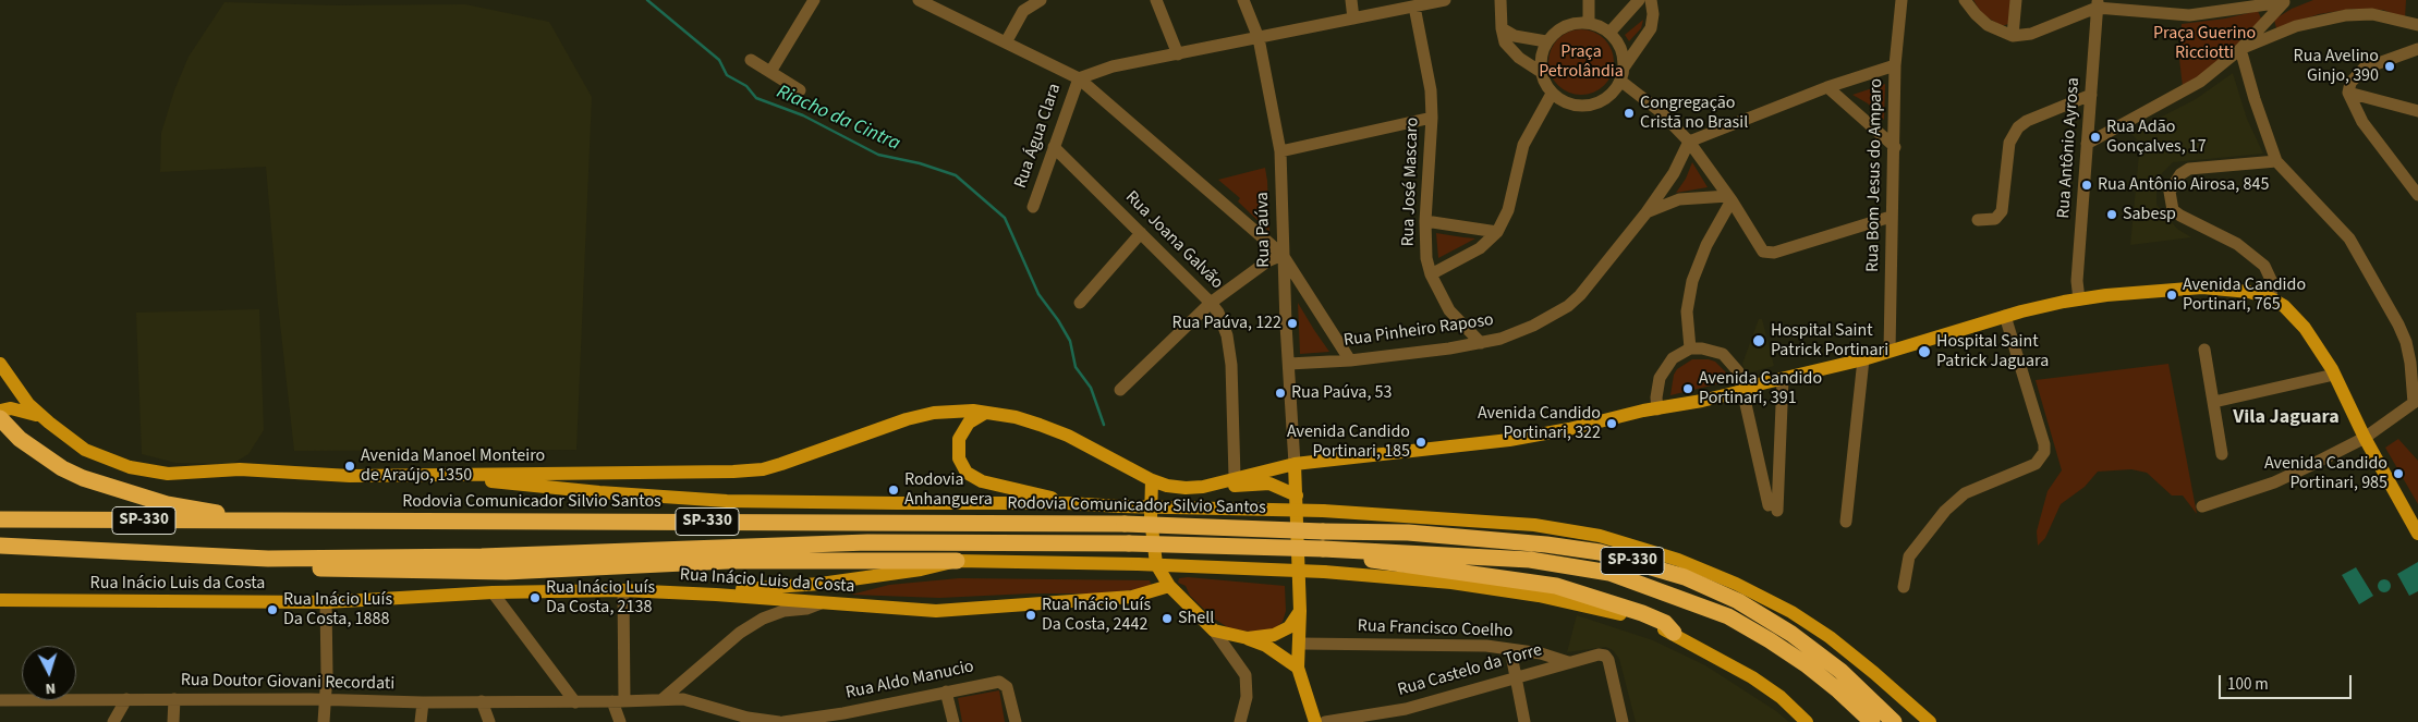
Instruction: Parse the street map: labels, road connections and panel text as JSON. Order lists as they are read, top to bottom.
{
  "streets": {
    "highway": ["Rodovia Comunicador Silvio Santos", "SP-330"],
    "main road": ["Rua Inácio Luis da Costa"],
    "street": [
      "Rua Água Clara",
      "Rua Antônio Ayrosa",
      "Rua Bom Jesus do Amparo",
      "Rua José Mascaro",
      "Rua Paúva",
      "Rua Joana Galvão",
      "Rua Pinheiro Raposo",
      "Rua Francisco Coelho",
      "Rua Castelo da Torre",
      "Rua Aldo Manucio",
      "Rua Doutor Giovani Recordati"
    ]
  },
  "crossings": [
    ["Rua Água Clara", "Rua Joana Galvão"],
    ["Rua José Mascaro", "Rua Pinheiro Raposo"],
    ["Rua Paúva", "Rua Pinheiro Raposo"],
    ["Rua Francisco Coelho", "Rua Castelo da Torre"]
  ],
  "districts": ["Vila Jaguara"],
  "water": ["Riacho da Cintra"],
  "parks": ["Praça Guerino Ricciotti", "Praça Petrolândia"],
  "places": [
    "Rua Avelino Ginjo, 390",
    "Congregação Cristã no Brasil",
    "Rua Adão Gonçalves, 17",
    "Rua Antônio Airosa, 845",
    "Sabesp",
    "Avenida Candido Portinari, 765",
    "Rua Paúva, 122",
    "Hospital Saint Patrick Portinari",
    "Hospital Saint Patrick Jaguara",
    "Avenida Candido Portinari, 391",
    "Rua Paúva, 53",
    "Avenida Candido Portinari, 322",
    "Avenida Candido Portinari, 185",
    "Avenida Manoel Monteiro de Araújo, 1350",
    "Avenida Candido Portinari, 985",
    "Rodovia Anhanguera",
    "Rua Inácio Luís Da Costa, 2138",
    "Rua Inácio Luís Da Costa, 1888",
    "Rua Inácio Luís Da Costa, 2442",
    "Shell"
  ],
  "scale_bar": "100 m",
  "north": "bottom"
}
